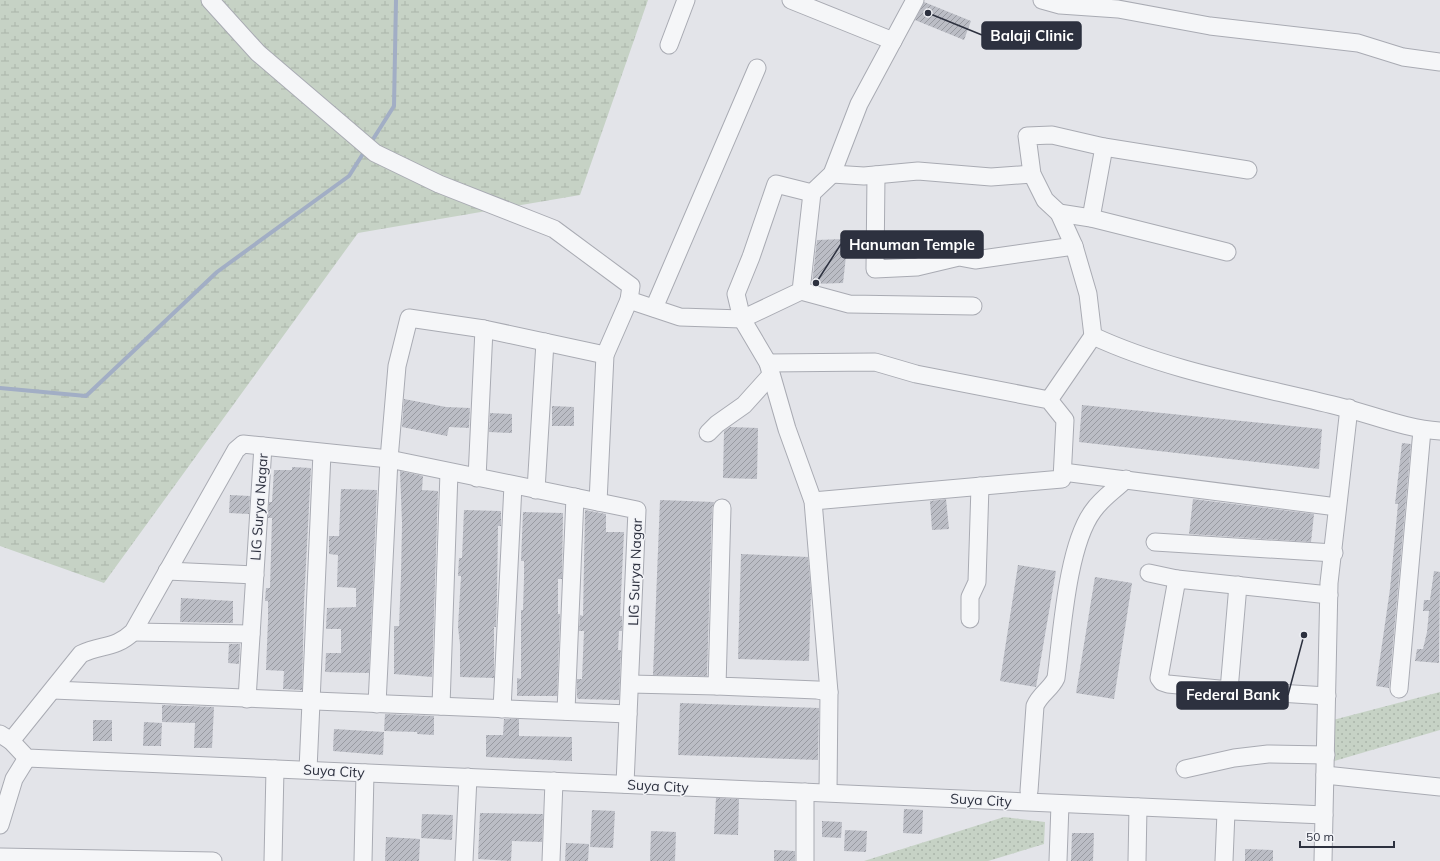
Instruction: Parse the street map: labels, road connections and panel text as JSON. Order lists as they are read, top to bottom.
{
  "streets": {
    "street": ["LIG Surya Nagar", "Suya City"]
  },
  "crossings": [
    ["LIG Surya Nagar", "Suya City"]
  ],
  "places": ["Balaji Clinic", "Hanuman Temple", "Federal Bank"],
  "scale_bar": "50 m"
}
